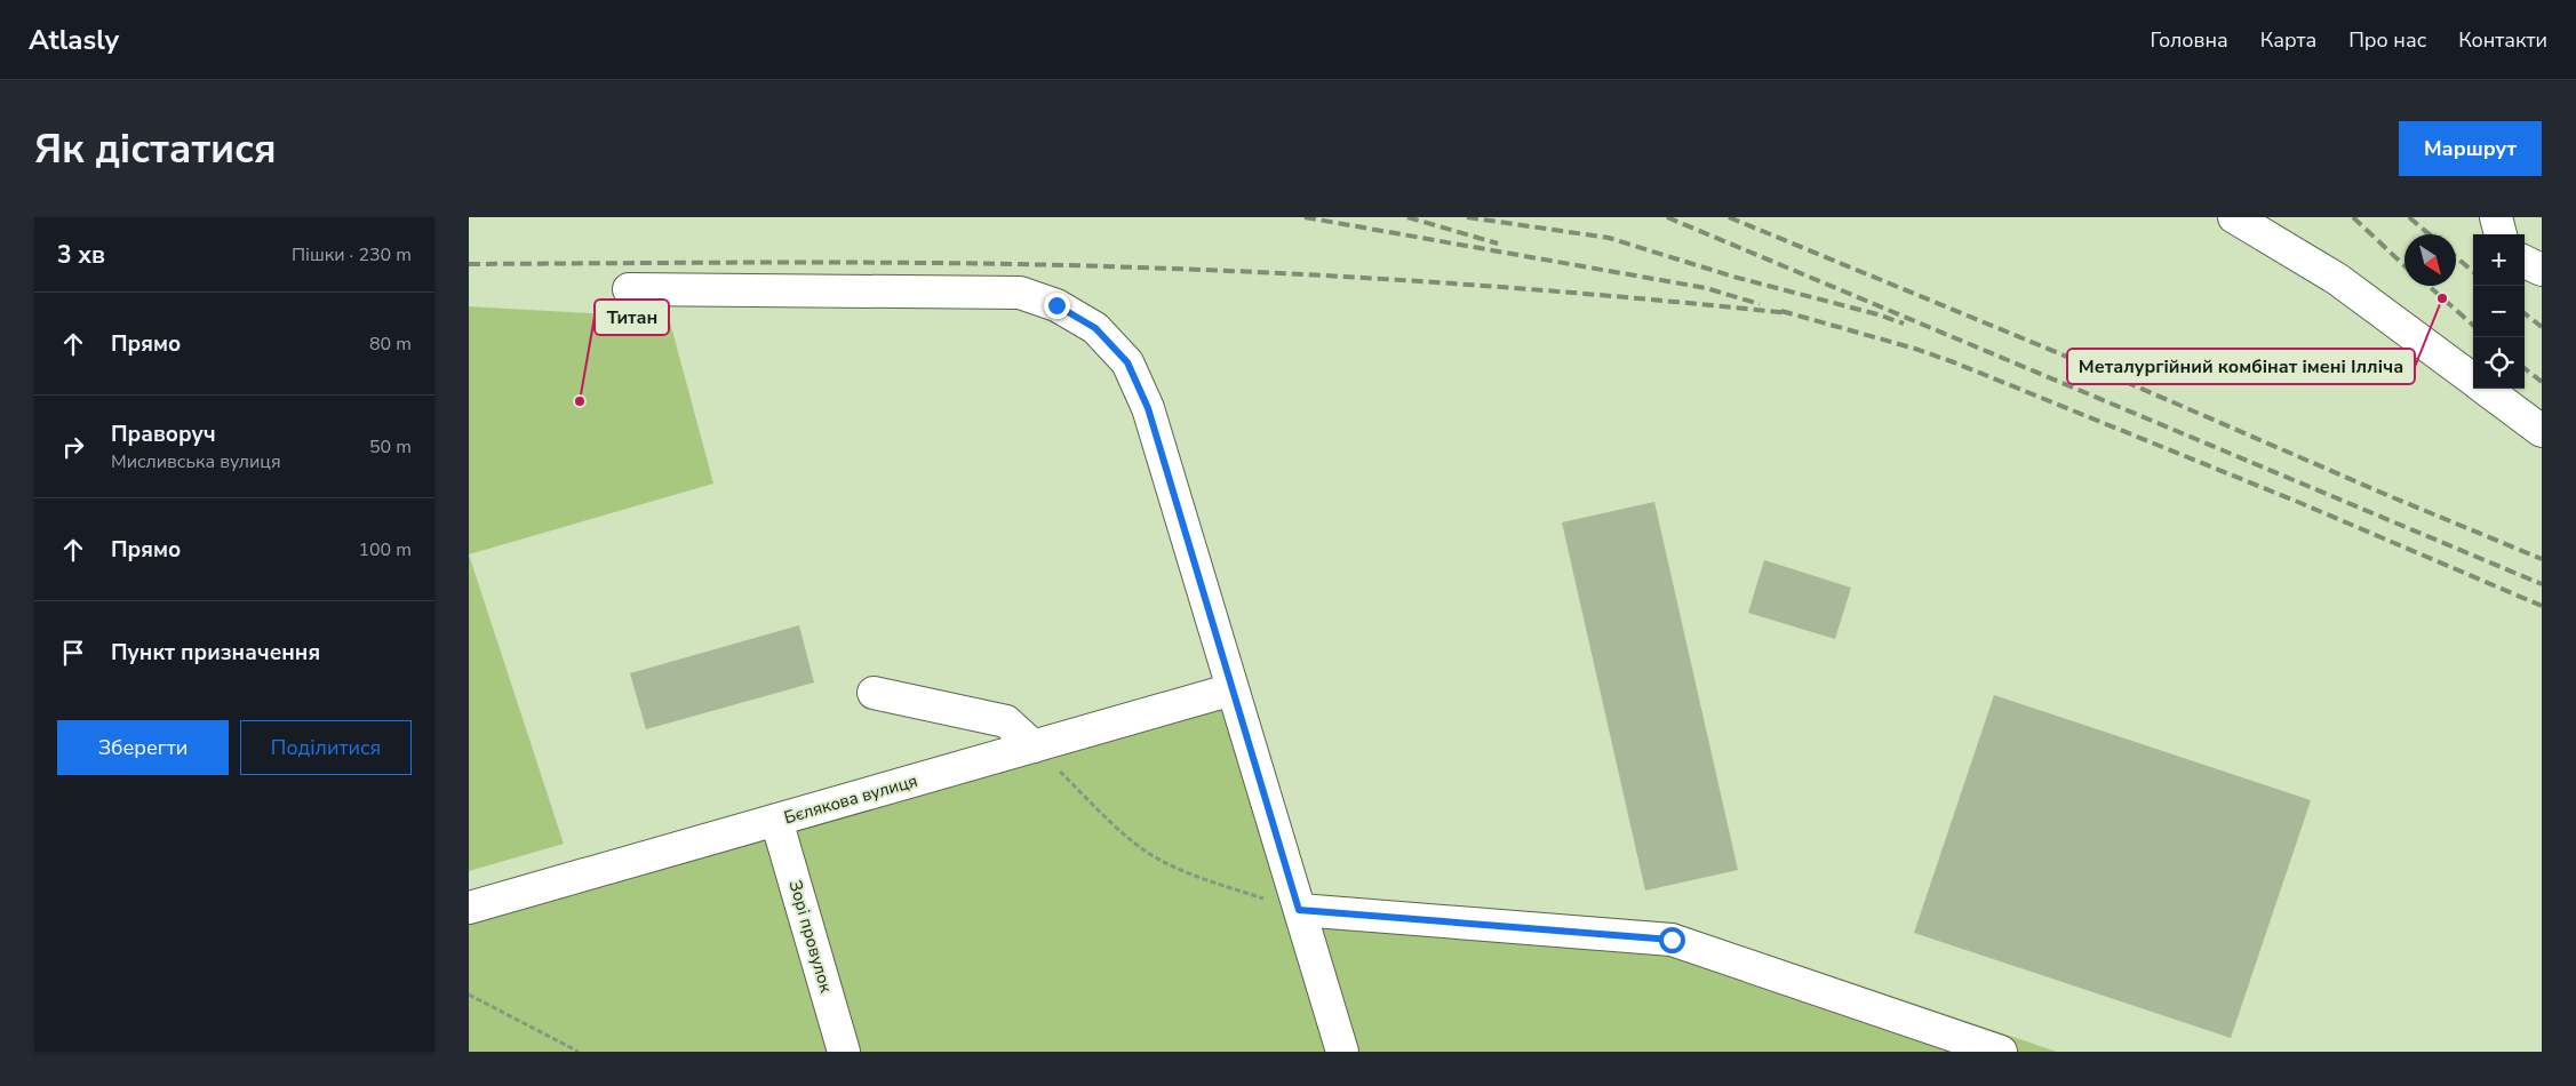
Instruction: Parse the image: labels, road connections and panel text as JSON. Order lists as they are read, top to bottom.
{
  "streets": {
    "street": ["Бєлякова вулиця", "Зорі провулок"]
  },
  "crossings": [
    ["Бєлякова вулиця", "Зорі провулок"]
  ],
  "places": ["Металургійний комбінат імені Ілліча", "Титан"],
  "north": "bottom right",
  "page": {
    "header": "Atlasly",
    "nav": [
      "Головна",
      "Карта",
      "Про нас",
      "Контакти"
    ],
    "buttons": [
      "Маршрут",
      ["Зберегти", "Поділитися"]
    ],
    "title": "Як дістатися",
    "heading": ["3 хв", "Пішки · 230 m"],
    "map_buttons": ["+", "−"],
    "list": [
      ["Прямо", "80 m"],
      ["Праворуч", "Мисливська вулиця", "50 m"],
      ["Прямо", "100 m"],
      "Пункт призначення"
    ]
  }
}
